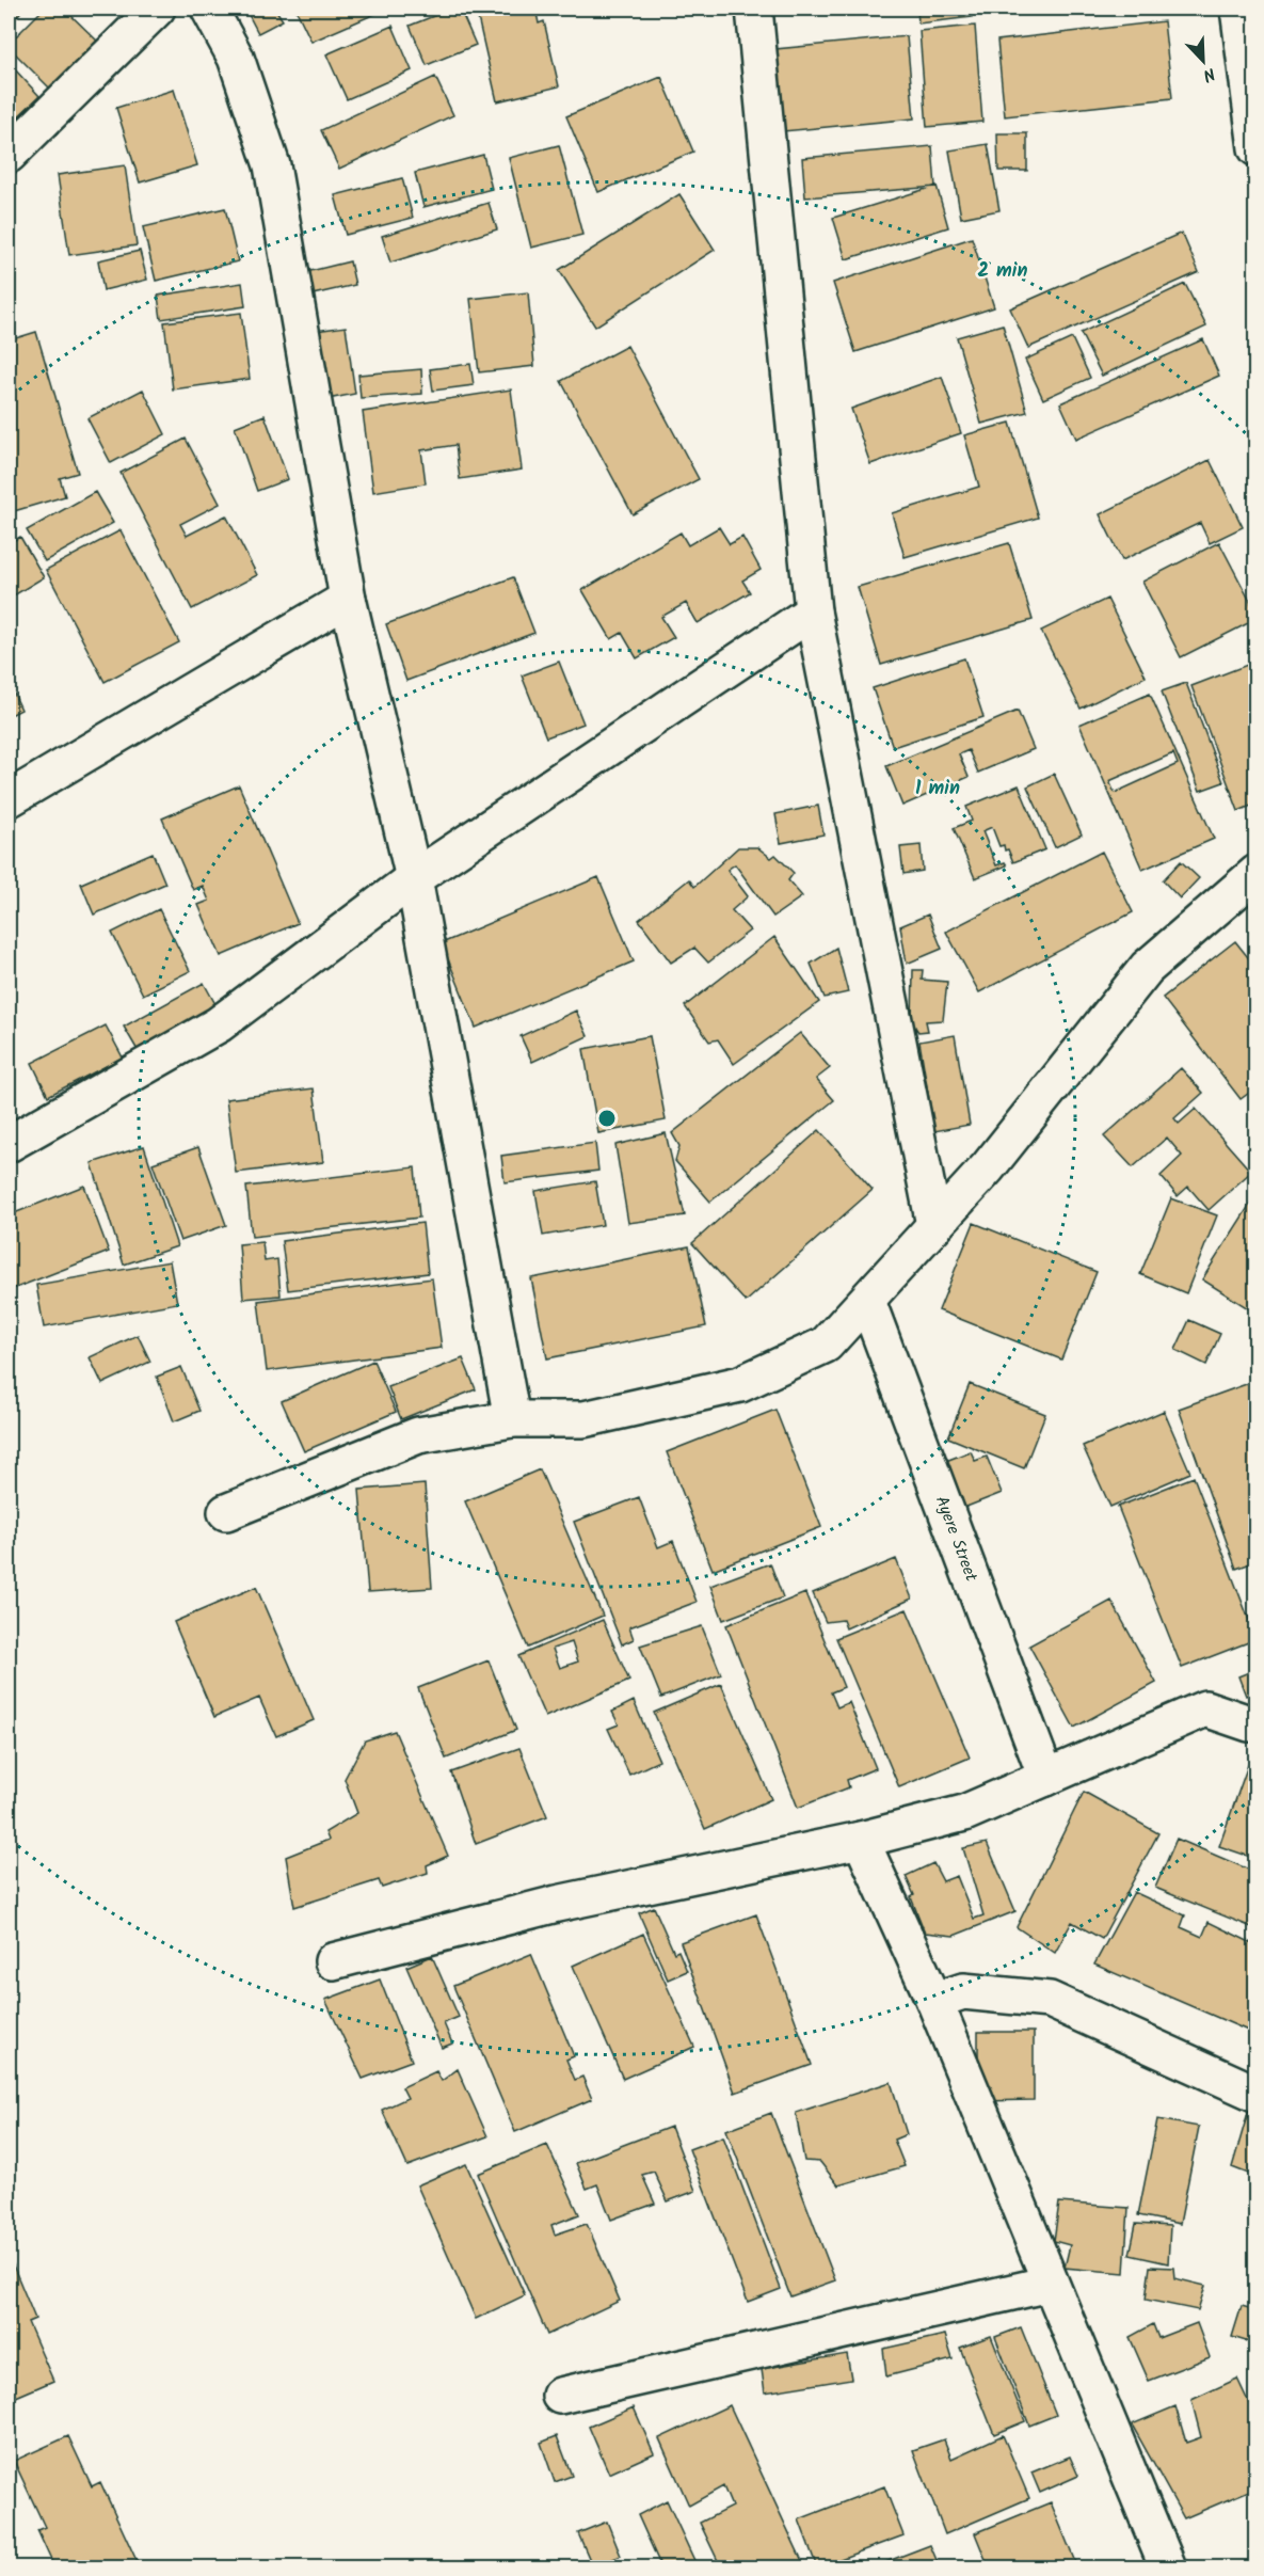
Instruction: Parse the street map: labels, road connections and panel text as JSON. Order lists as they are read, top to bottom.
{
  "streets": {
    "street": ["Ayere Street"]
  },
  "north": "bottom right",
  "rings": ["2 min", "1 min"]
}
